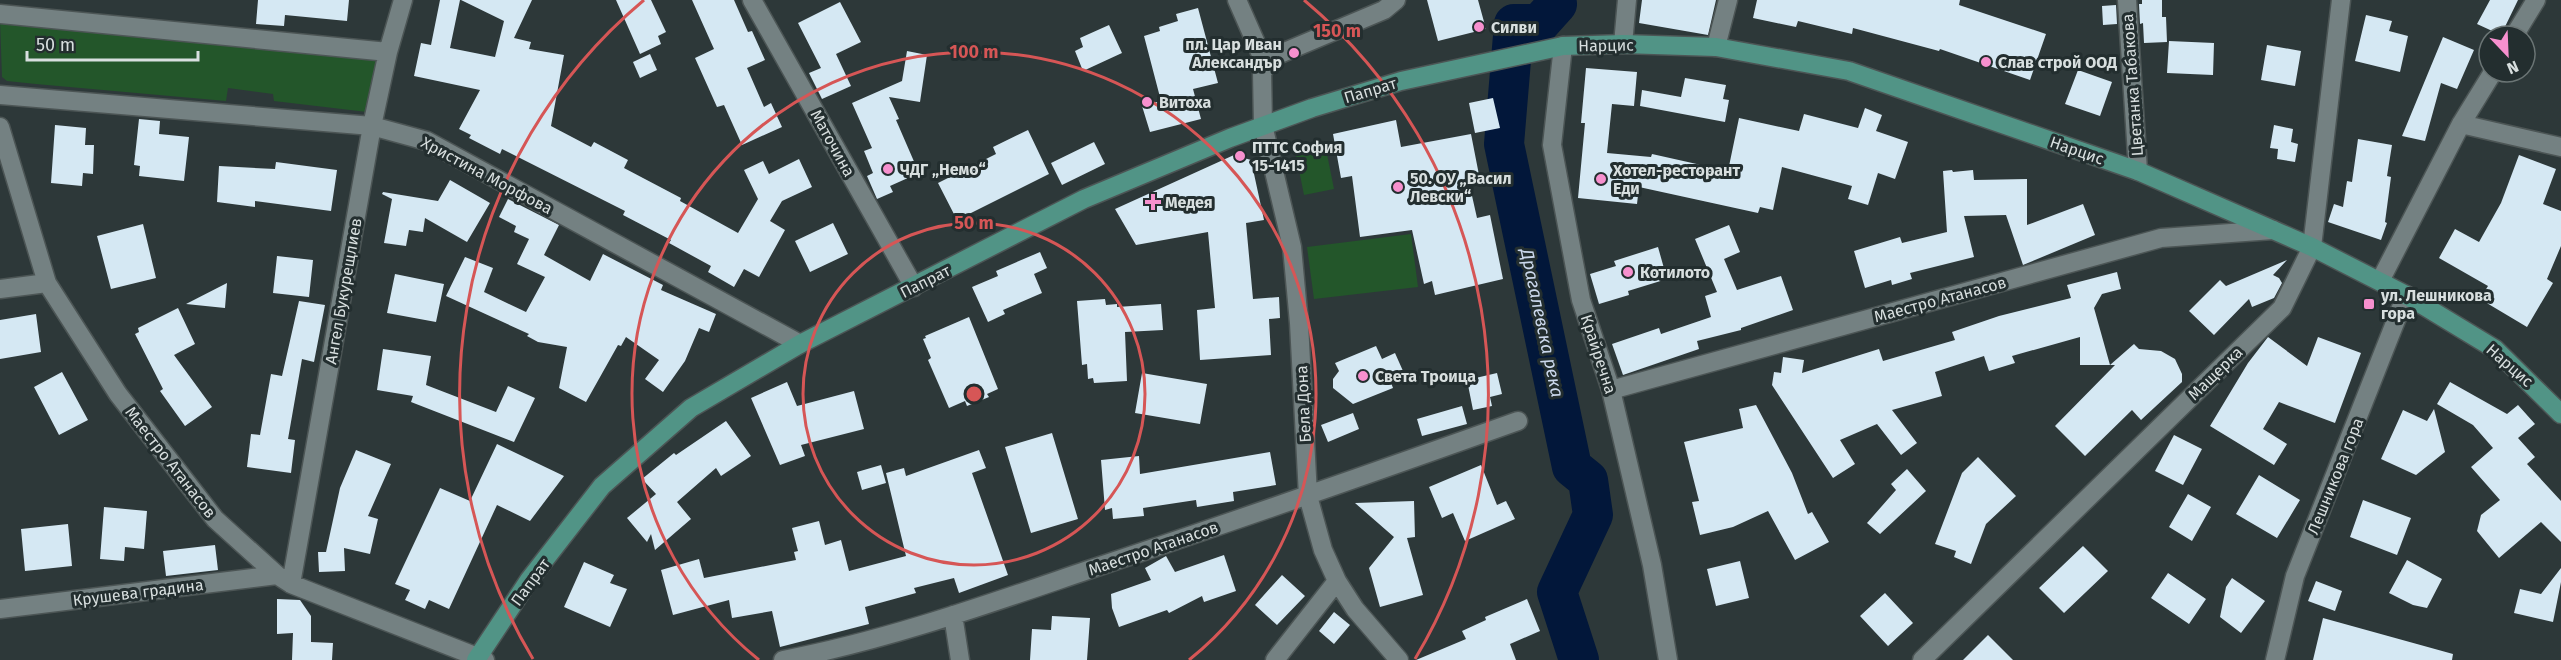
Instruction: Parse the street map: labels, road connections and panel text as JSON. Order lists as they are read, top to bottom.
{
  "streets": {
    "main road": ["Нарцис", "Папрат"],
    "street": [
      "Цветанка Табакова",
      "Маточина",
      "Христина Морфова",
      "Ангел Букурещлиев",
      "Маестро Атанасов",
      "Крайречна",
      "Мащерка",
      "Бела Дона",
      "Лешникова гора",
      "Крушева градина"
    ]
  },
  "crossings": [
    ["Нарцис", "Цветанка Табакова"],
    ["Нарцис", "Папрат"],
    ["Нарцис", "Маестро Атанасов"],
    ["Нарцис", "Крайречна"],
    ["Нарцис", "Мащерка"],
    ["Нарцис", "Лешникова гора"],
    ["Папрат", "Маточина"],
    ["Папрат", "Христина Морфова"],
    ["Папрат", "Маестро Атанасов"],
    ["Папрат", "Бела Дона"],
    ["Христина Морфова", "Ангел Букурещлиев"],
    ["Ангел Букурещлиев", "Маестро Атанасов"],
    ["Ангел Букурещлиев", "Крушева градина"],
    ["Маестро Атанасов", "Крайречна"],
    ["Маестро Атанасов", "Бела Дона"],
    ["Маестро Атанасов", "Крушева градина"]
  ],
  "water": ["Драгалевска река"],
  "places": {
    "other": [
      "Силви",
      "пл. Цар Иван Александър",
      "Слав строй ООД",
      "Витоха",
      "ПТТС София 15-1415",
      "ЧДГ „Немо“",
      "Хотел-ресторант Еди",
      "50. ОУ „Васил Левски“",
      "Котилото",
      "Света Троица"
    ],
    "health": ["Медея"],
    "transit": ["ул. Лешникова гора"]
  },
  "scale_bar": "50 m",
  "north": "bottom right",
  "rings": ["150 m", "100 m", "50 m"]
}
